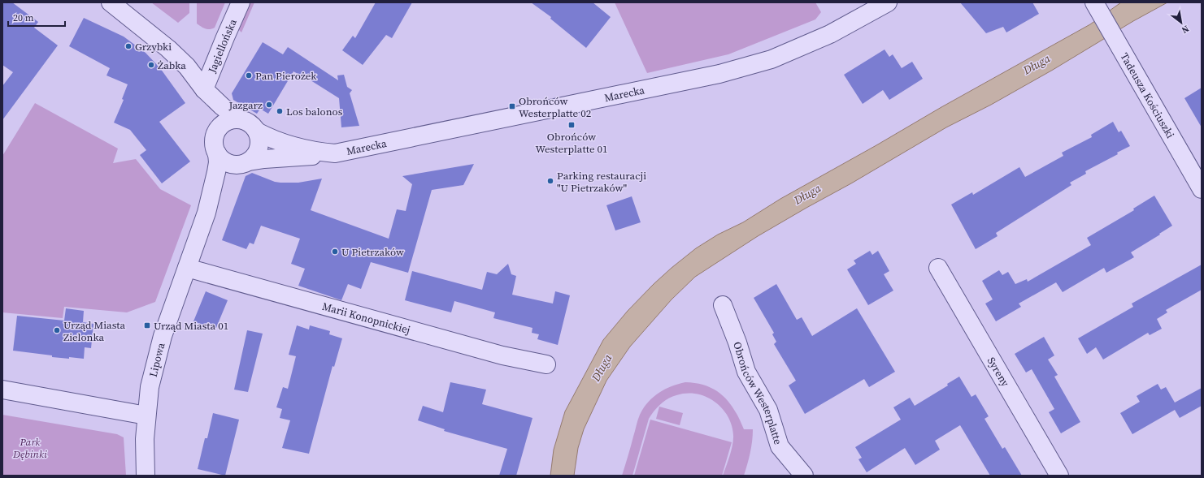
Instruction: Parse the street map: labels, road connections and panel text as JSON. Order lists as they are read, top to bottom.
{
  "streets": {
    "street": [
      "Jagiellońska",
      "Marecka",
      "Tadeusza Kościuszki",
      "Marii Konopnickiej",
      "Lipowa",
      "Syreny",
      "Obrońców Westerplatte"
    ]
  },
  "crossings": [
    ["Marecka", "Lipowa"],
    ["Marii Konopnickiej", "Lipowa"]
  ],
  "water": ["Długa"],
  "parks": ["Park Dębinki"],
  "places": {
    "other": [
      "Grzybki",
      "Żabka",
      "Pan Pierożek",
      "Jazgarz",
      "Los balonos",
      "Parking restauracji \"U Pietrzaków\"",
      "U Pietrzaków",
      "Urząd Miasta Zielonka"
    ],
    "transit": ["Obrońców Westerplatte 02", "Obrońców Westerplatte 01", "Urząd Miasta 01"]
  },
  "scale_bar": "20 m",
  "north": "bottom right"
}
